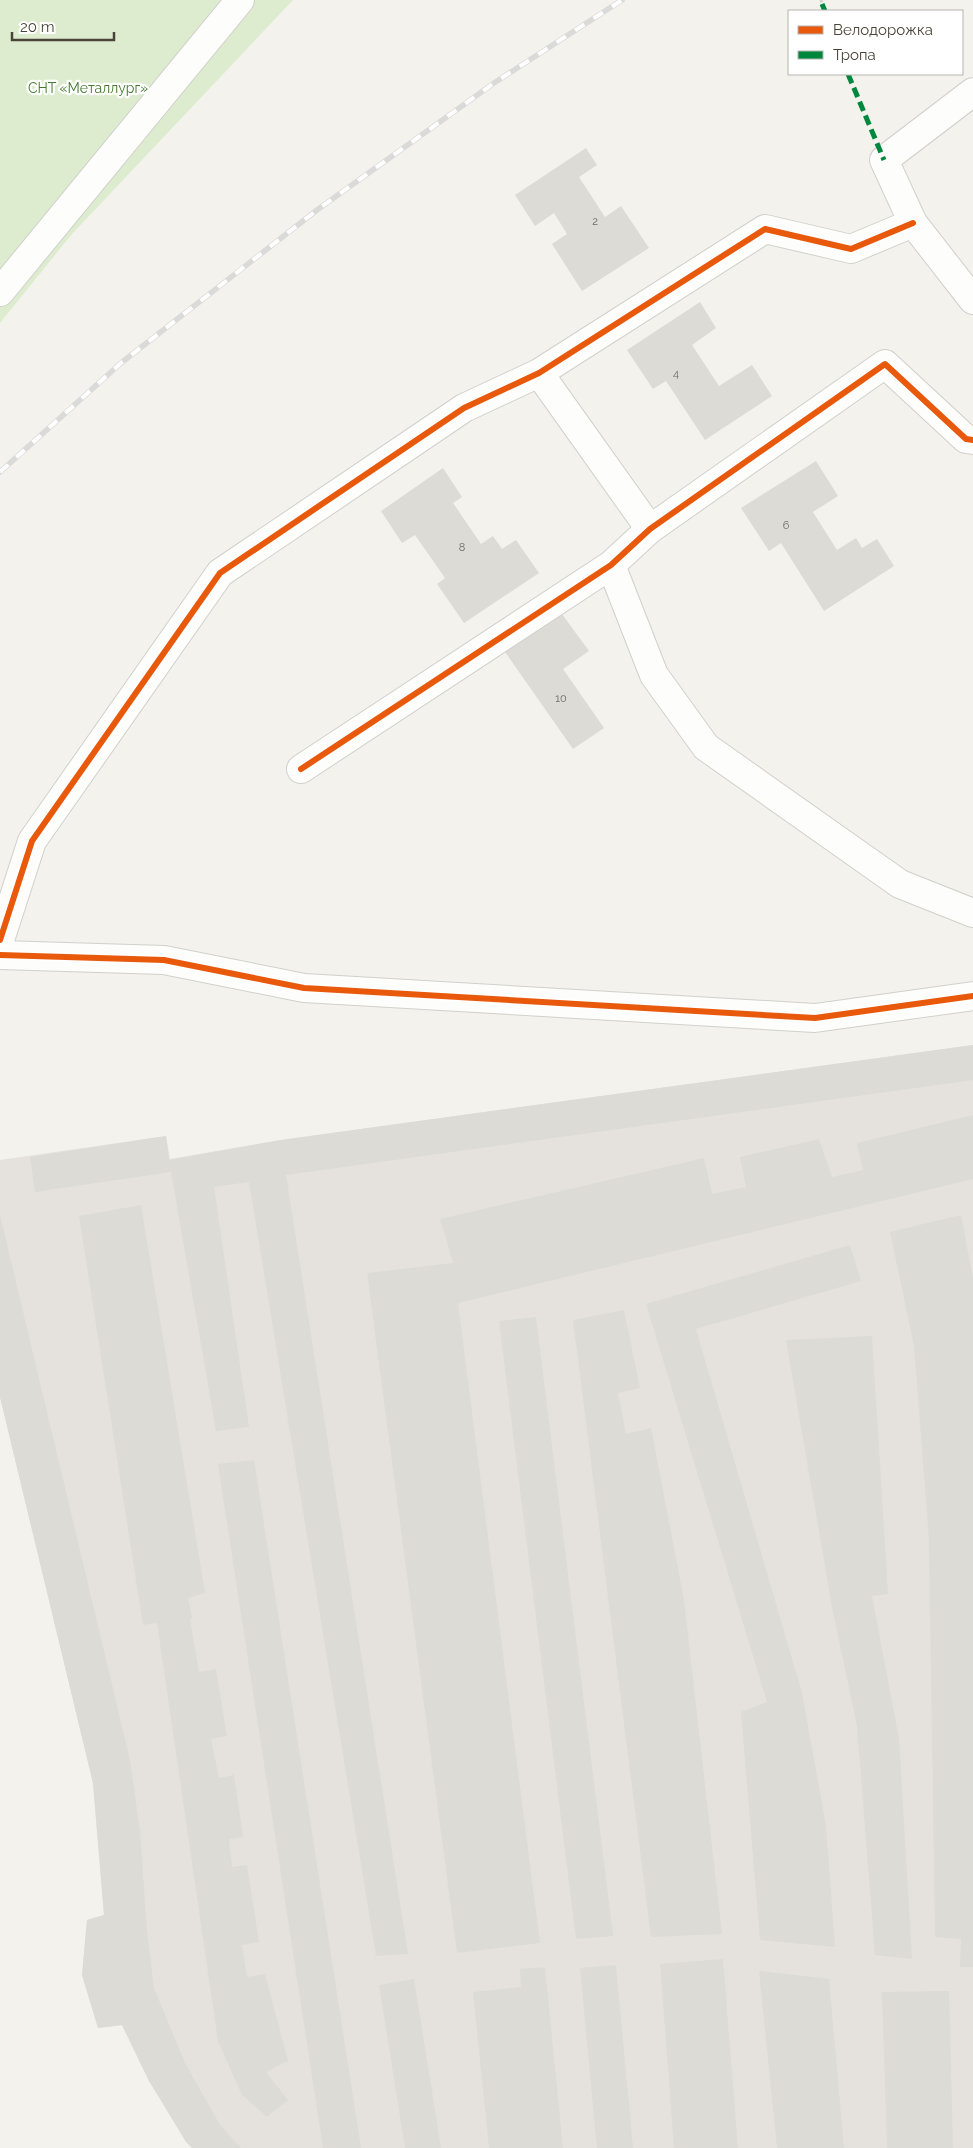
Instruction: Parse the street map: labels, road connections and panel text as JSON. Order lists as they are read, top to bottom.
{
  "parks": ["СНТ «Металлург»"],
  "house_numbers": [
    "2",
    "4",
    "6",
    "8",
    "10"
  ],
  "legend": ["Велодорожка", "Тропа"],
  "scale_bar": "20 m"
}
